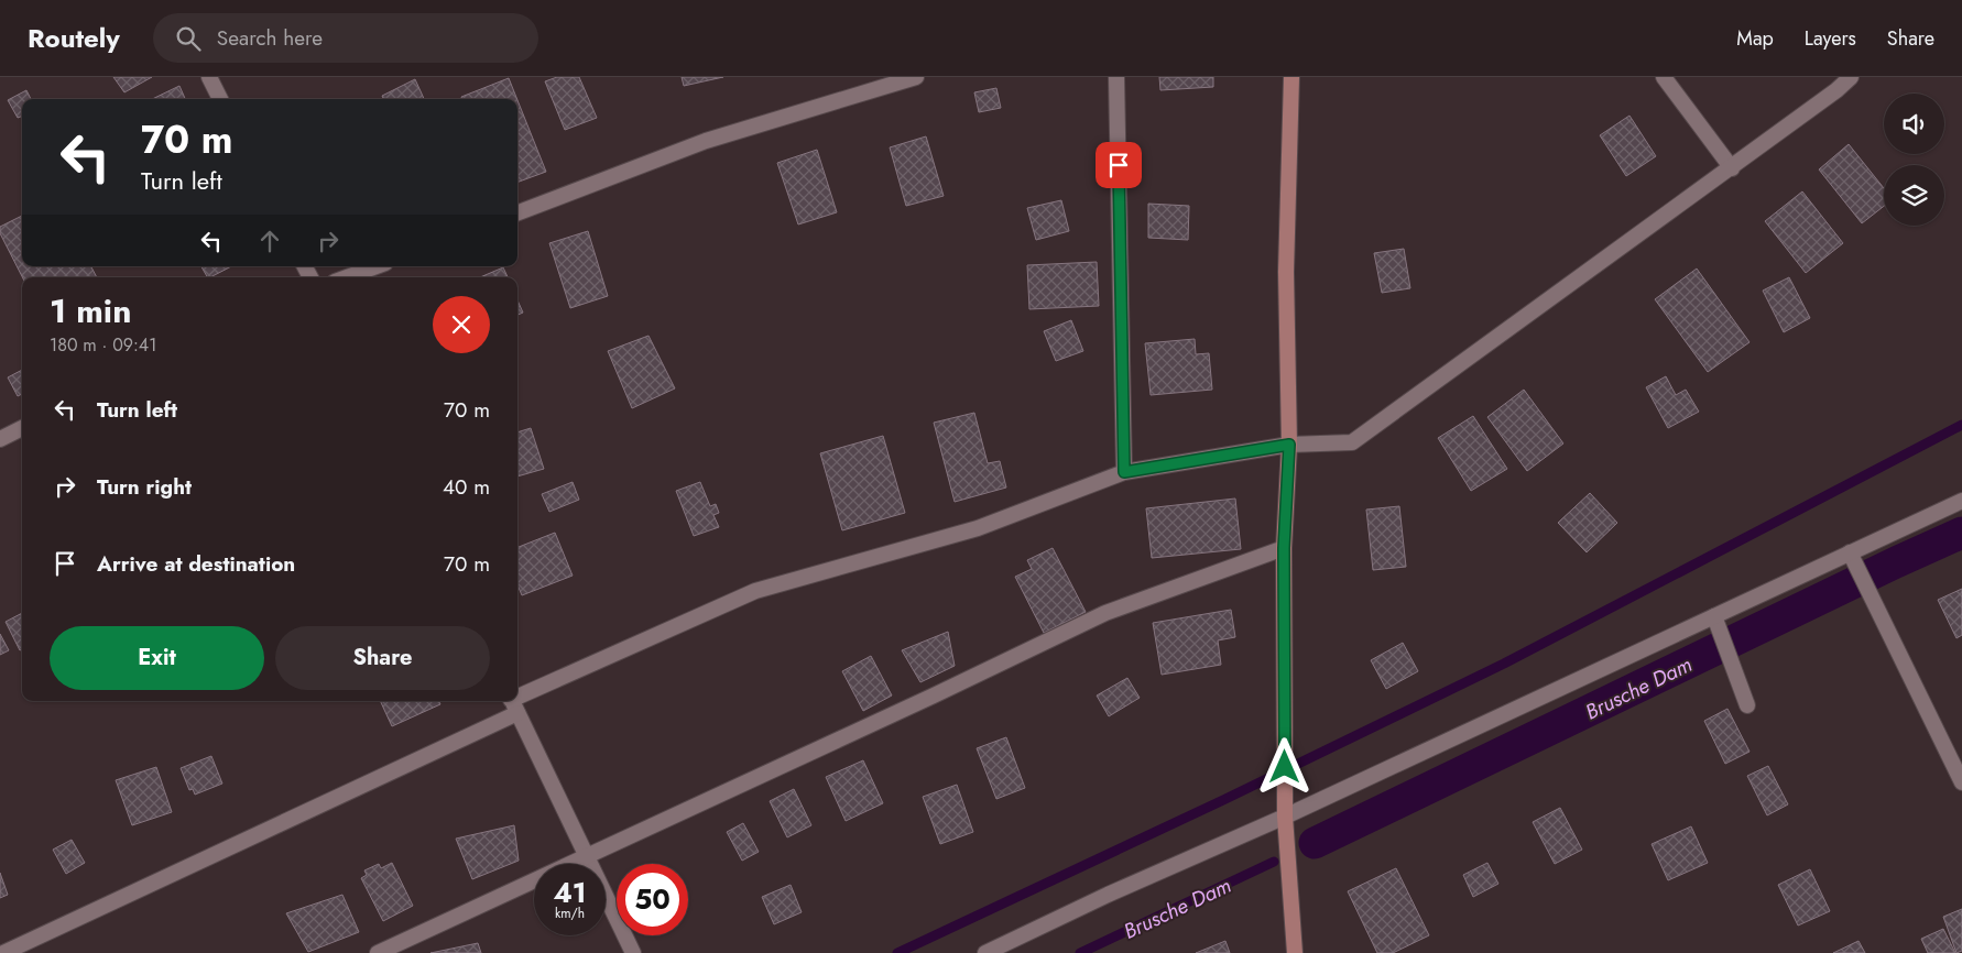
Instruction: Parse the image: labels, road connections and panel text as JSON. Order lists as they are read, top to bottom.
{
  "water": ["Brusche Dam"],
  "page": {
    "header": "Routely",
    "search": "Search here",
    "nav": ["Map", "Layers", "Share"],
    "turn": ["70 m", "Turn left"],
    "heading": ["1 min", "180 m · 09:41"],
    "list": [
      {
        "name": "Turn left",
        "value": "70 m"
      },
      {
        "name": "Turn right",
        "value": "40 m"
      },
      {
        "name": "Arrive at destination",
        "value": "70 m"
      }
    ],
    "buttons": ["Exit", "Share"],
    "speed": "41 km/h",
    "limit": "50"
  }
}
